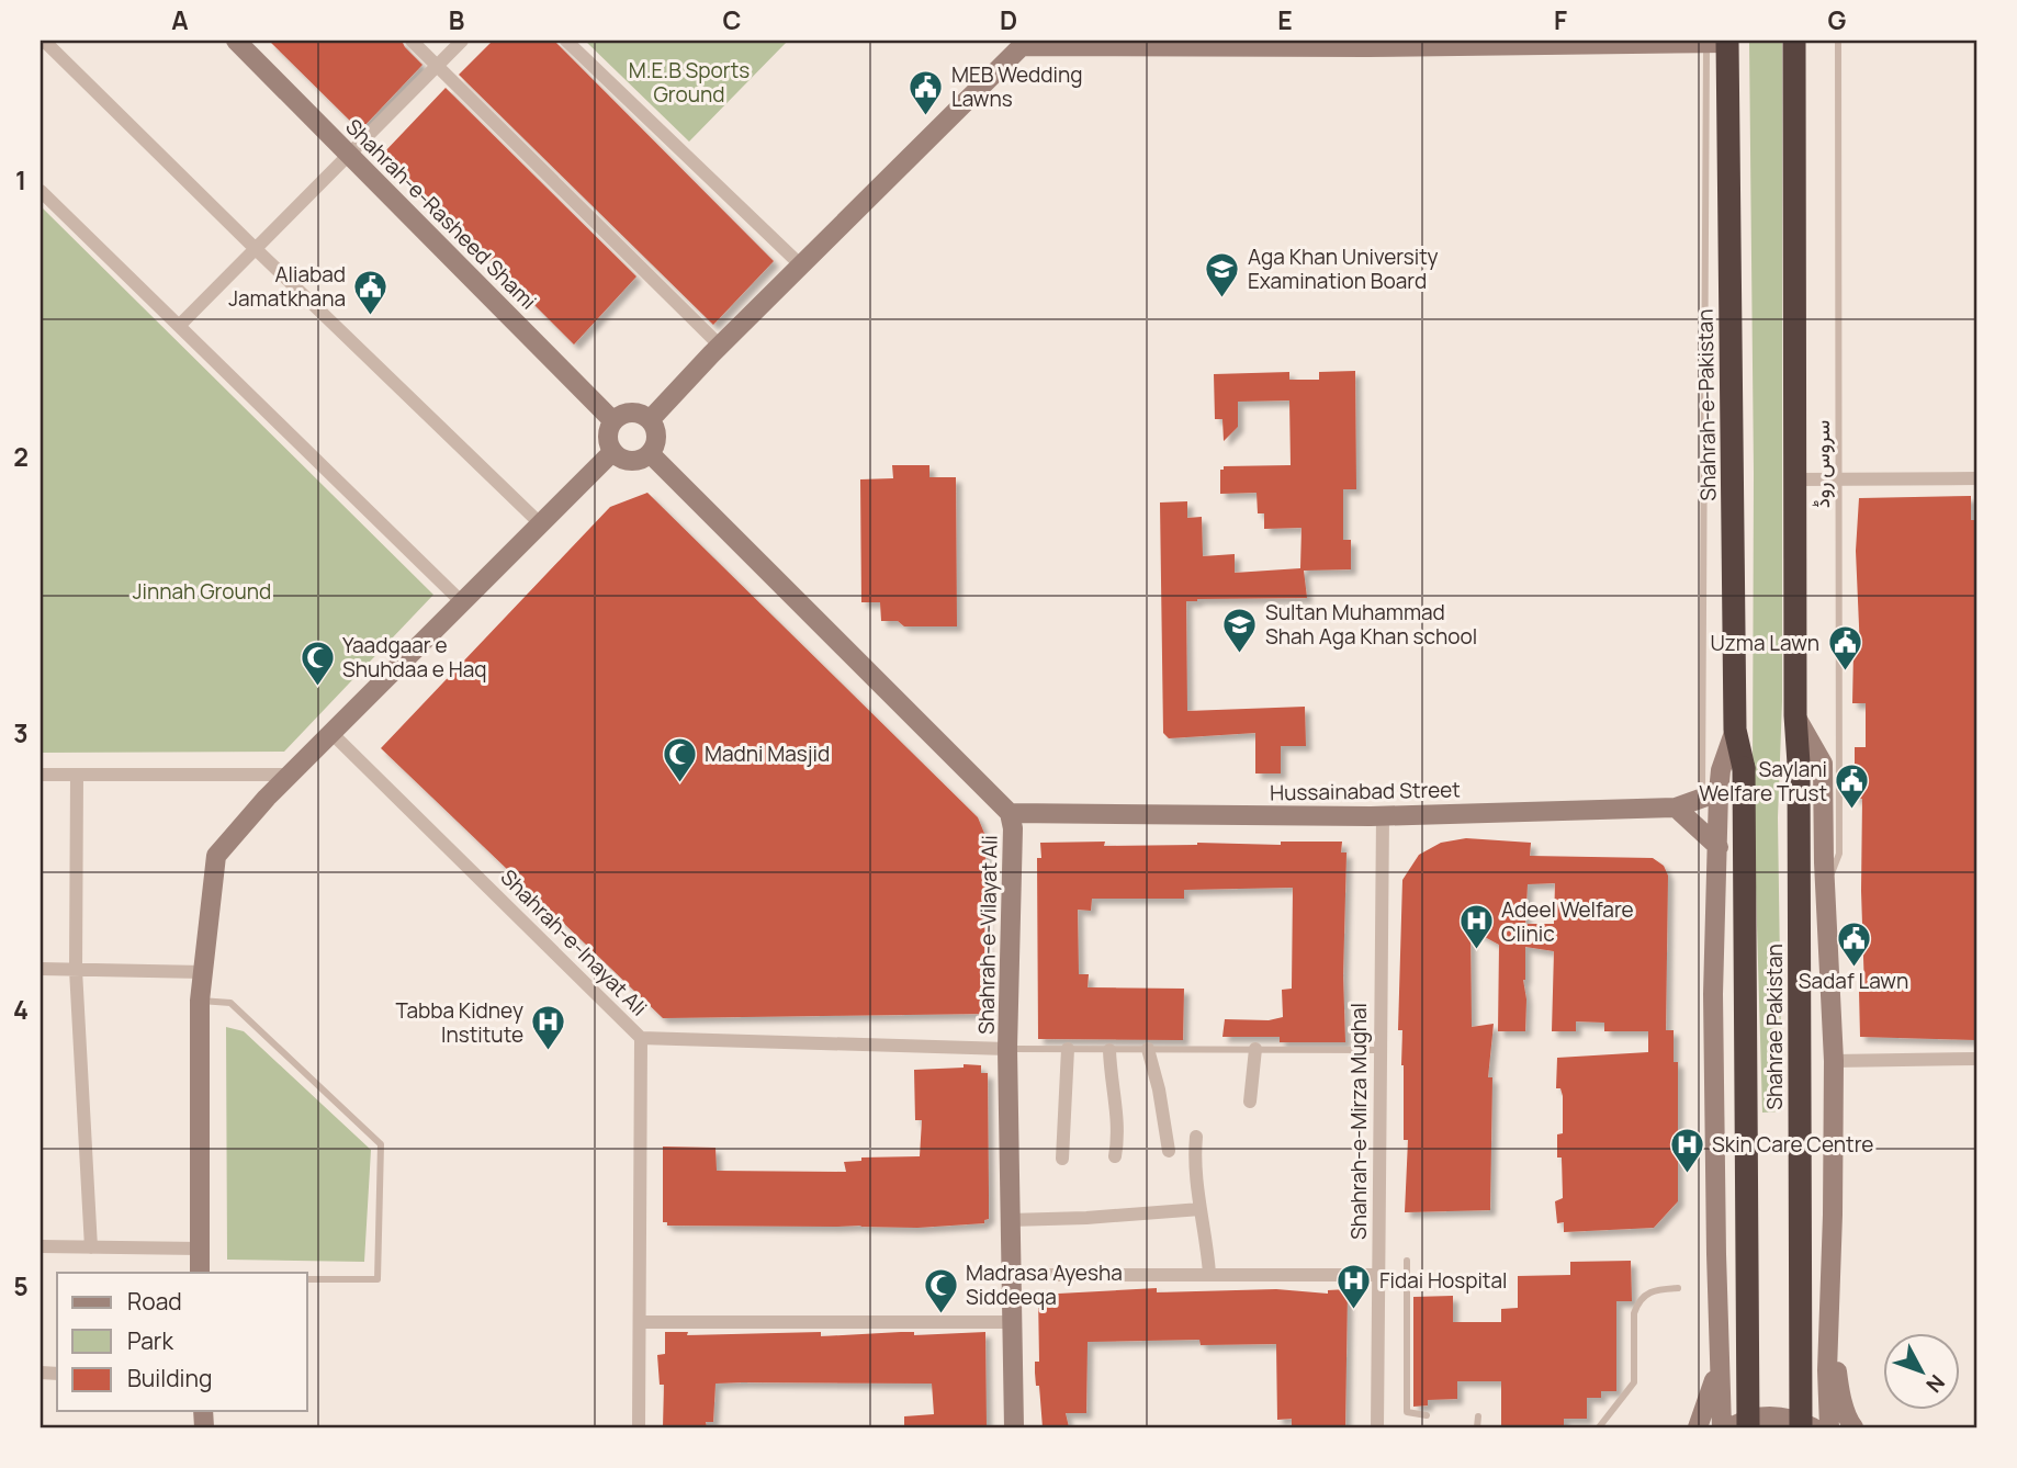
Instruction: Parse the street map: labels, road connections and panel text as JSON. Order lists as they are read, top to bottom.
{
  "streets": {
    "highway": ["Shahrah-e-Pakistan", "Shahrae Pakistan"],
    "street": [
      "Shahrah-e-Rasheed Shami",
      "Hussainabad Street",
      "Shahrah-e-Vilayat Ali",
      "Shahrah-e-Inayat Ali",
      "Shahrah-e-Mirza Mughal"
    ],
    "lane": ["سروس روڈ"]
  },
  "crossings": [
    ["Shahrah-e-Rasheed Shami", "Shahrah-e-Vilayat Ali"],
    ["Shahrah-e-Pakistan", "Shahrae Pakistan"],
    ["Hussainabad Street", "Shahrah-e-Vilayat Ali"],
    ["Hussainabad Street", "Shahrah-e-Mirza Mughal"]
  ],
  "parks": ["M.E.B Sports Ground", "Jinnah Ground"],
  "places": {
    "public building": [
      "MEB Wedding Lawns",
      "Aliabad Jamatkhana",
      "Uzma Lawn",
      "Saylani Welfare Trust",
      "Sadaf Lawn"
    ],
    "school or university": ["Aga Khan University Examination Board", "Sultan Muhammad Shah Aga Khan school"],
    "mosque": ["Yaadgaar e Shuhdaa e Haq", "Madni Masjid", "Madrasa Ayesha Siddeeqa"],
    "hospital": [
      "Adeel Welfare Clinic",
      "Tabba Kidney Institute",
      "Skin Care Centre",
      "Fidai Hospital"
    ]
  },
  "legend": ["Road", "Park", "Building"],
  "north": "bottom right",
  "grid": {
    "columns": [
      "A",
      "B",
      "C",
      "D",
      "E",
      "F",
      "G"
    ],
    "rows": [
      "1",
      "2",
      "3",
      "4",
      "5"
    ]
  }
}
